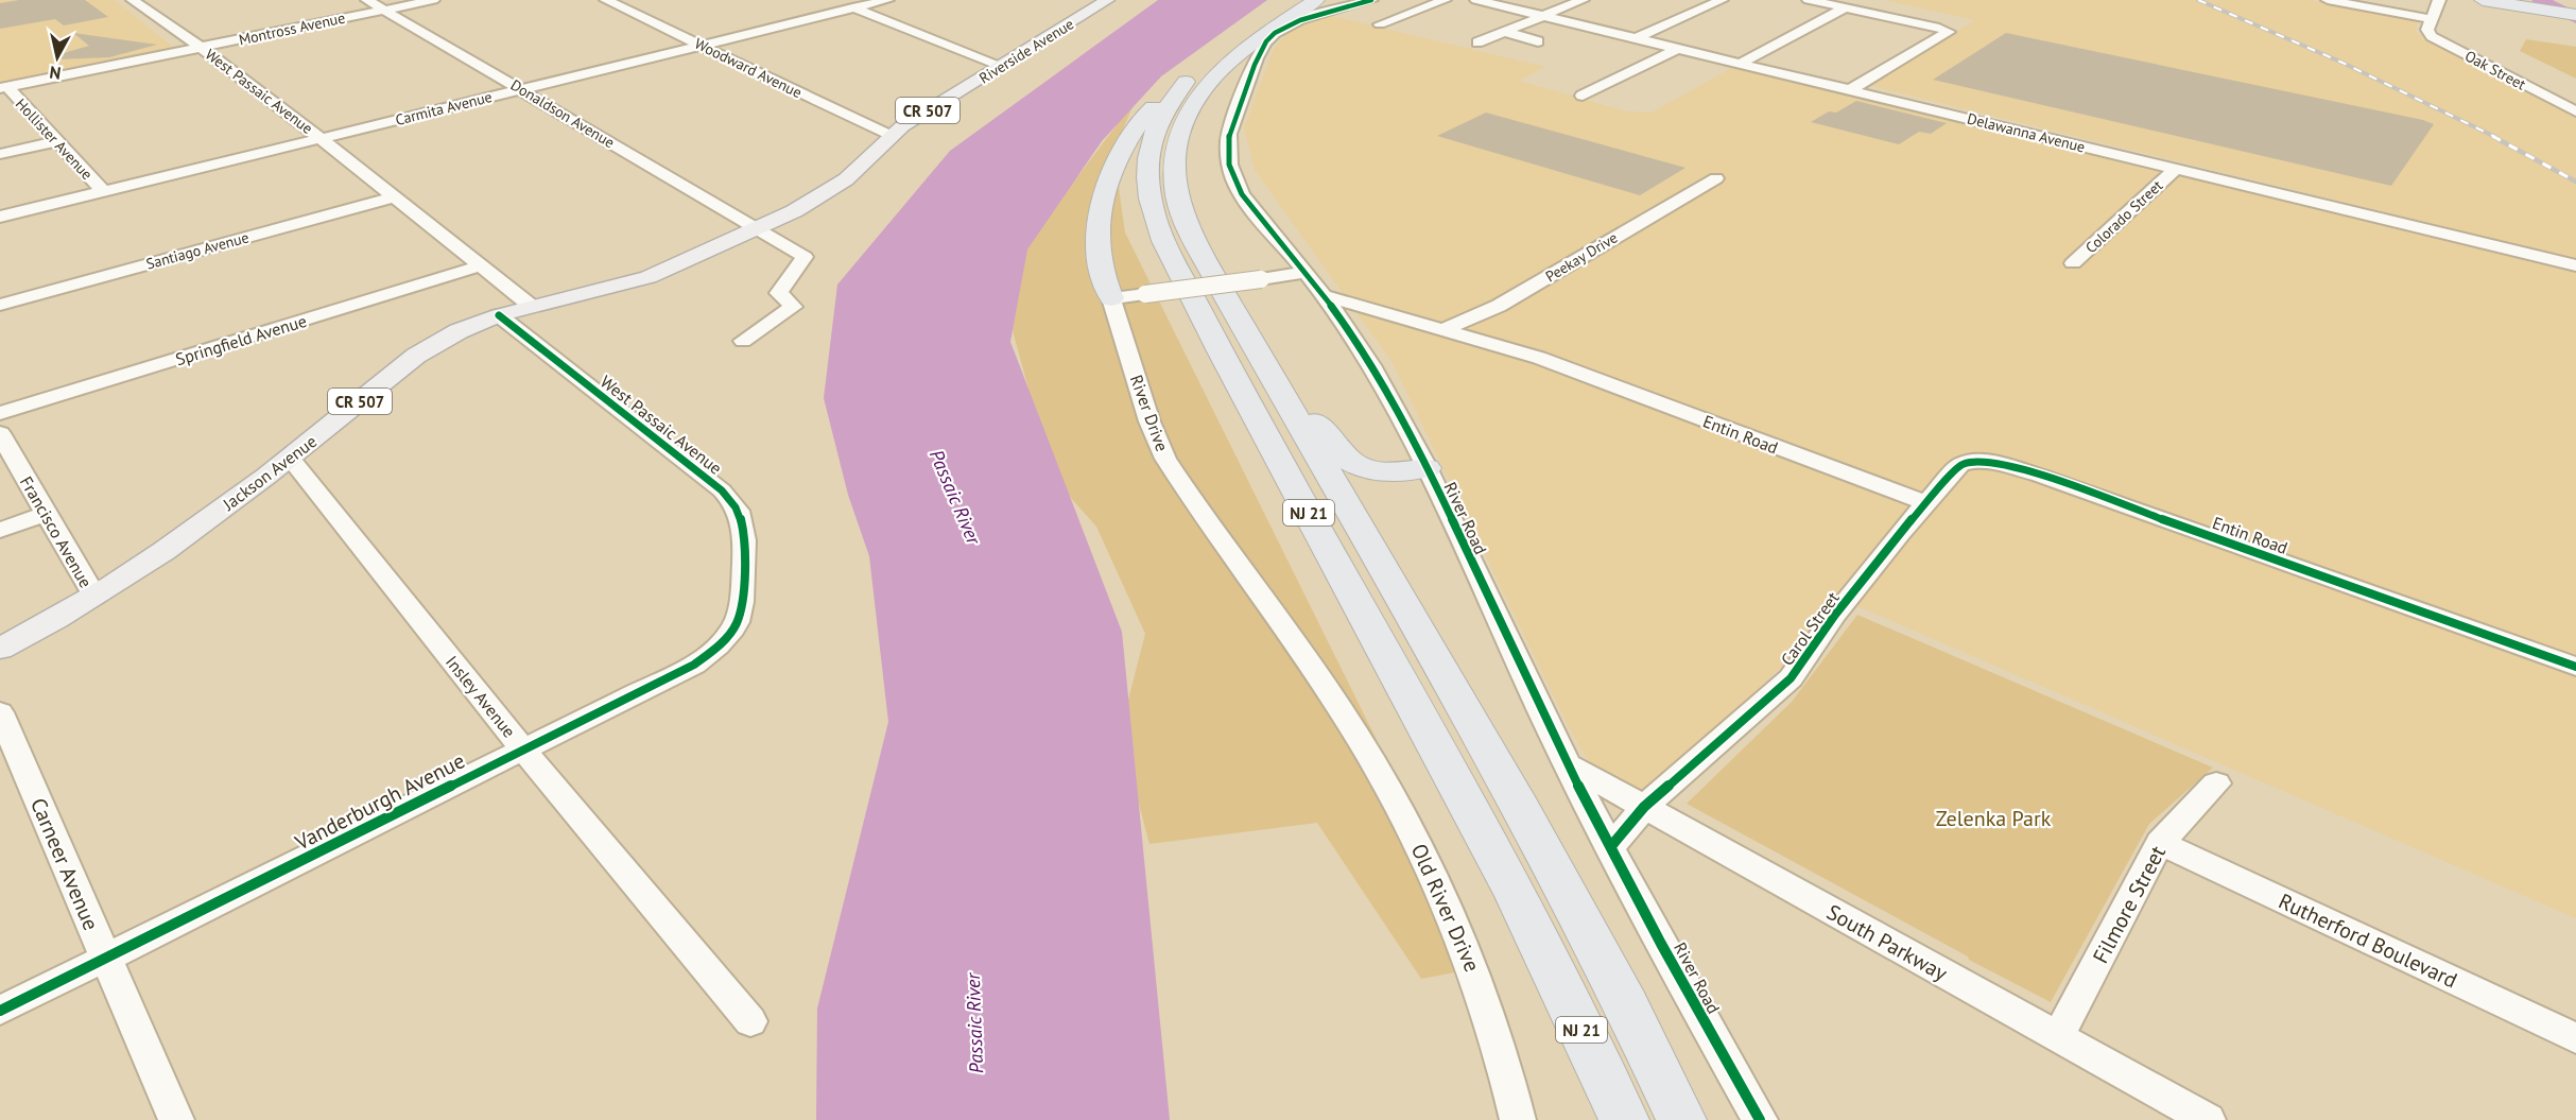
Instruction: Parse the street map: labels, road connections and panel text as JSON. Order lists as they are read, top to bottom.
{
  "streets": {
    "highway": ["NJ 21"],
    "main road": ["Riverside Avenue", "CR 507", "Jackson Avenue"],
    "street": [
      "Montross Avenue",
      "Woodward Avenue",
      "Oak Street",
      "West Passaic Avenue",
      "Carmita Avenue",
      "Donaldson Avenue",
      "Delawanna Avenue",
      "Hollister Avenue",
      "Colorado Street",
      "Santiago Avenue",
      "Peekay Drive",
      "Springfield Avenue",
      "River Drive",
      "Entin Road",
      "River Road",
      "Francisco Avenue",
      "Carol Street",
      "Insley Avenue",
      "Vanderburgh Avenue",
      "Carneer Avenue",
      "Filmore Street",
      "Old River Drive",
      "Rutherford Boulevard",
      "South Parkway"
    ]
  },
  "crossings": [
    ["Montross Avenue", "West Passaic Avenue"],
    ["Montross Avenue", "Donaldson Avenue"],
    ["Montross Avenue", "Hollister Avenue"],
    ["Riverside Avenue", "Woodward Avenue"],
    ["Riverside Avenue", "Donaldson Avenue"],
    ["Riverside Avenue", "Jackson Avenue"],
    ["Woodward Avenue", "Carmita Avenue"],
    ["West Passaic Avenue", "Carmita Avenue"],
    ["West Passaic Avenue", "Santiago Avenue"],
    ["West Passaic Avenue", "Springfield Avenue"],
    ["West Passaic Avenue", "Jackson Avenue"],
    ["West Passaic Avenue", "Vanderburgh Avenue"],
    ["Carmita Avenue", "Donaldson Avenue"],
    ["Carmita Avenue", "Hollister Avenue"],
    ["Donaldson Avenue", "Jackson Avenue"],
    ["Delawanna Avenue", "Colorado Street"],
    ["Peekay Drive", "Entin Road"],
    ["River Drive", "Old River Drive"],
    ["Entin Road", "River Road"],
    ["Entin Road", "Carol Street"],
    ["Jackson Avenue", "Francisco Avenue"],
    ["Jackson Avenue", "Insley Avenue"],
    ["NJ 21", "River Road"],
    ["River Road", "Carol Street"],
    ["River Road", "South Parkway"],
    ["Carol Street", "South Parkway"],
    ["Insley Avenue", "Vanderburgh Avenue"],
    ["Vanderburgh Avenue", "Carneer Avenue"],
    ["Filmore Street", "Rutherford Boulevard"],
    ["Filmore Street", "South Parkway"]
  ],
  "water": ["Passaic River"],
  "parks": ["Zelenka Park"],
  "north": "bottom"
}
